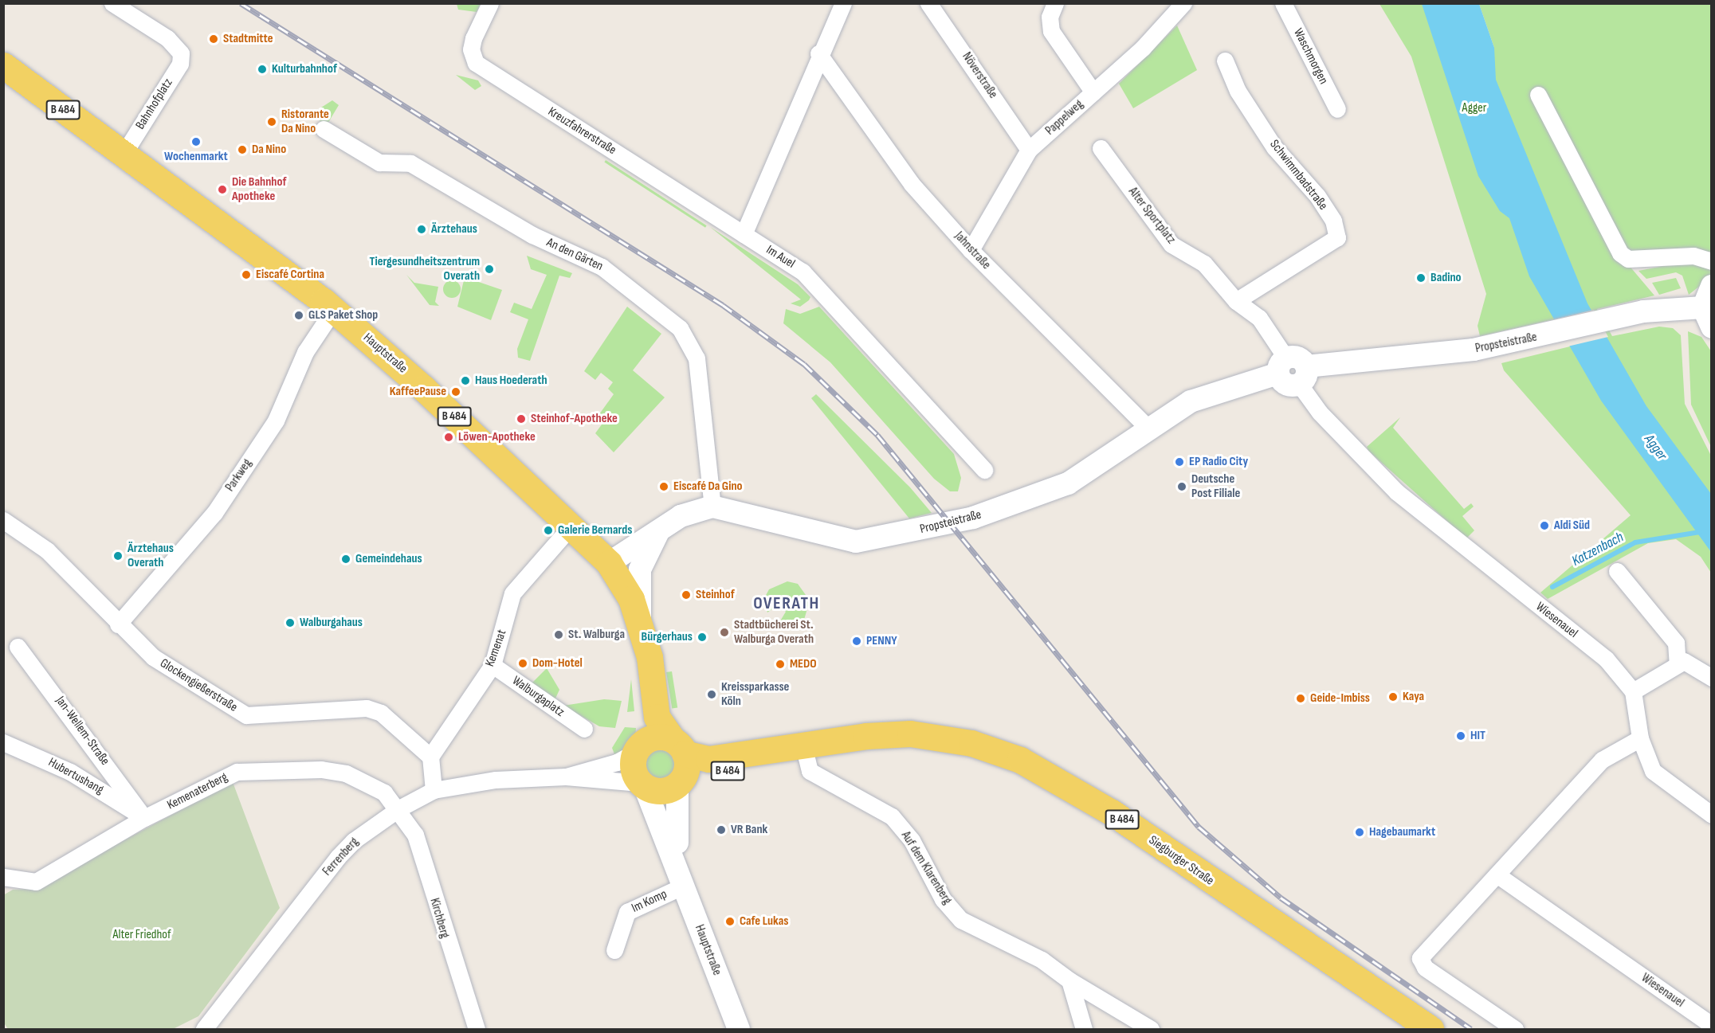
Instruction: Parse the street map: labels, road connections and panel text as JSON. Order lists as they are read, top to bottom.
{
  "streets": {
    "main road": ["B 484", "Hauptstraße", "Siegburger Straße"],
    "street": [
      "Waschmorgen",
      "Növerstraße",
      "Bahnhofplatz",
      "Pappelweg",
      "Kreuzfahrerstraße",
      "Schwimmbadstraße",
      "Alter Sportplatz",
      "Jahnstraße",
      "An den Gärten",
      "Im Auel",
      "Propsteistraße",
      "Parkweg",
      "Wiesenauel",
      "Kemenat",
      "Glockengießerstraße",
      "Walburgaplatz",
      "Jan-Wellem-Straße",
      "Hubertushang",
      "Kemenaterberg",
      "Ferrenberg",
      "Auf dem Klarenberg",
      "Im Komp",
      "Kirchberg"
    ]
  },
  "crossings": [
    ["Növerstraße", "Pappelweg"],
    ["Bahnhofplatz", "Hauptstraße"],
    ["B 484", "Hauptstraße"],
    ["B 484", "Ferrenberg"],
    ["B 484", "Siegburger Straße"],
    ["Pappelweg", "Jahnstraße"],
    ["Kreuzfahrerstraße", "Im Auel"],
    ["Schwimmbadstraße", "Alter Sportplatz"],
    ["Alter Sportplatz", "Propsteistraße"],
    ["Alter Sportplatz", "Wiesenauel"],
    ["Jahnstraße", "Propsteistraße"],
    ["An den Gärten", "Propsteistraße"],
    ["Propsteistraße", "Hauptstraße"],
    ["Propsteistraße", "Wiesenauel"],
    ["Hauptstraße", "Parkweg"],
    ["Hauptstraße", "Ferrenberg"],
    ["Hauptstraße", "Siegburger Straße"],
    ["Hauptstraße", "Im Komp"],
    ["Parkweg", "Glockengießerstraße"],
    ["Kemenat", "Glockengießerstraße"],
    ["Kemenat", "Walburgaplatz"],
    ["Jan-Wellem-Straße", "Hubertushang"],
    ["Jan-Wellem-Straße", "Kemenaterberg"],
    ["Hubertushang", "Kemenaterberg"],
    ["Kemenaterberg", "Ferrenberg"],
    ["Kemenaterberg", "Kirchberg"],
    ["Ferrenberg", "Siegburger Straße"],
    ["Ferrenberg", "Kirchberg"],
    ["Siegburger Straße", "Auf dem Klarenberg"]
  ],
  "districts": ["OVERATH"],
  "water": ["Agger", "Katzenbach"],
  "parks": ["Agger", "Alter Friedhof"],
  "places": [
    "Stadtmitte",
    "Kulturbahnhof",
    "Ristorante Da Nino",
    "Wochenmarkt",
    "Da Nino",
    "Die Bahnhof Apotheke",
    "Ärztehaus",
    "Tiergesundheitszentrum Overath",
    "Eiscafé Cortina",
    "Badino",
    "GLS Paket Shop",
    "Haus Hoederath",
    "KaffeePause",
    "Steinhof-Apotheke",
    "Löwen-Apotheke",
    "EP Radio City",
    "Eiscafé Da Gino",
    "Deutsche Post Filiale",
    "Aldi Süd",
    "Galerie Bernards",
    "Ärztehaus Overath",
    "Gemeindehaus",
    "Steinhof",
    "Walburgahaus",
    "Stadtbücherei St. Walburga Overath",
    "St. Walburga",
    "Bürgerhaus",
    "PENNY",
    "Dom-Hotel",
    "MEDO",
    "Kreissparkasse Köln",
    "Kaya",
    "Geide-Imbiss",
    "HIT",
    "VR Bank",
    "Hagebaumarkt",
    "Cafe Lukas"
  ]
}
